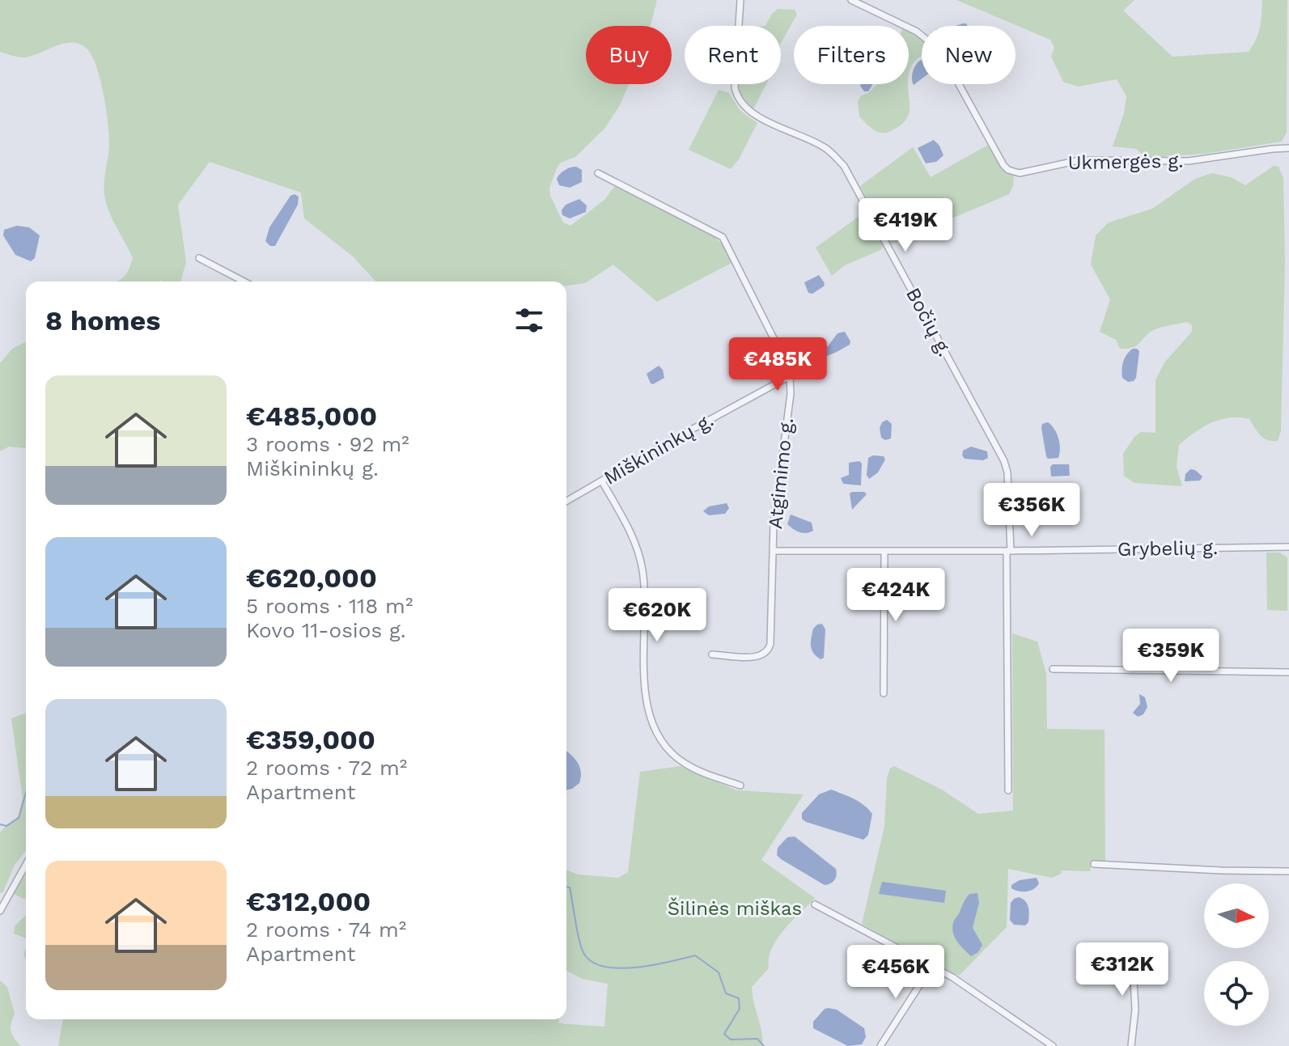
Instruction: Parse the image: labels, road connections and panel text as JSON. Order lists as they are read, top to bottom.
{
  "streets": {
    "street": [
      "Ukmergės g.",
      "Bočių g.",
      "Miškininkų g.",
      "Atgimimo g.",
      "Grybelių g."
    ]
  },
  "crossings": [
    ["Bočių g.", "Grybelių g."],
    ["Miškininkų g.", "Atgimimo g."],
    ["Atgimimo g.", "Grybelių g."]
  ],
  "parks": ["Šilinės miškas"],
  "north": "right",
  "page": {
    "chip": [
      "Buy",
      "Rent",
      "Filters",
      "New"
    ],
    "price": [
      "€419K",
      "€485K",
      "€356K",
      "€424K",
      "€620K",
      "€359K",
      "€312K",
      "€456K"
    ],
    "heading": "8 homes",
    "list": [
      {
        "name": "€485,000",
        "note": "3 rooms · 92 m² · Miškininkų g."
      },
      {
        "name": "€620,000",
        "note": "5 rooms · 118 m² · Kovo 11-osios g."
      },
      {
        "name": "€359,000",
        "note": "2 rooms · 72 m² · Apartment"
      },
      {
        "name": "€312,000",
        "note": "2 rooms · 74 m² · Apartment"
      }
    ]
  }
}
